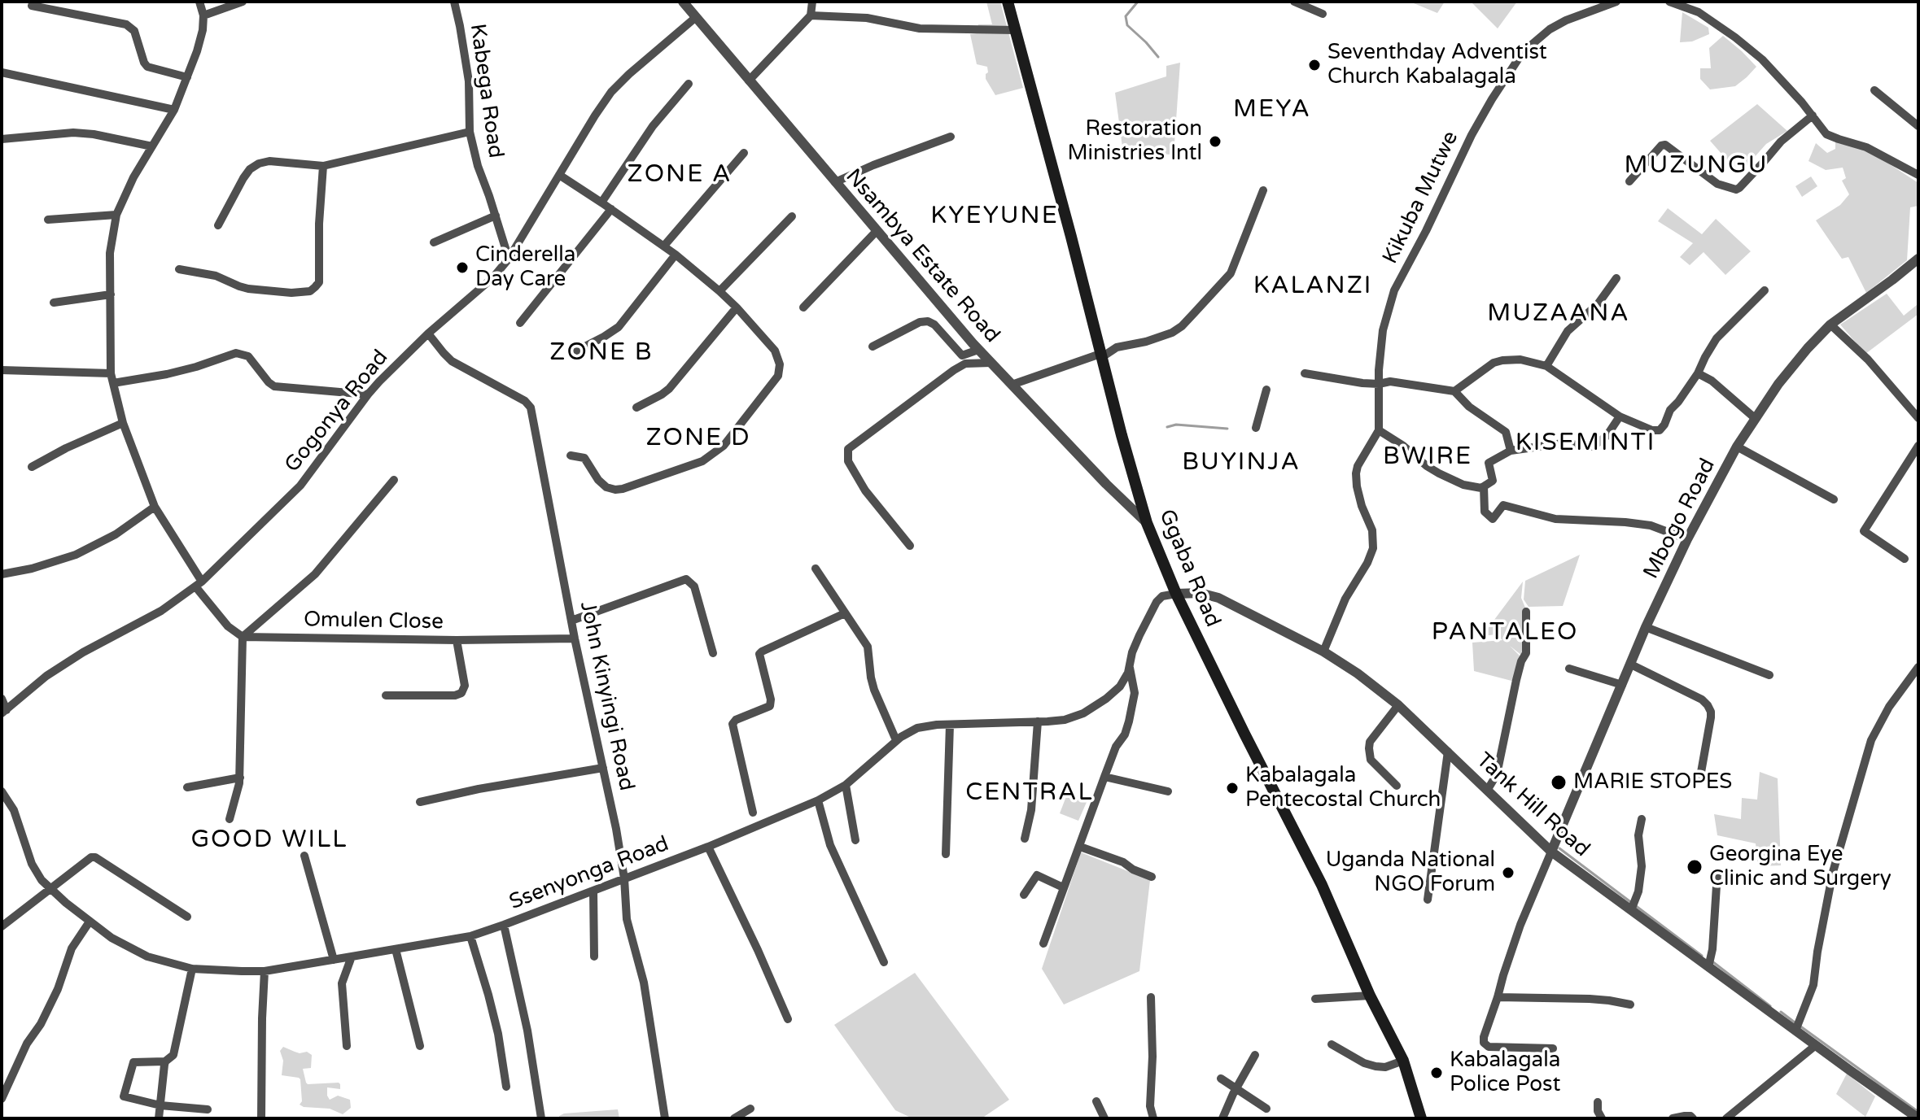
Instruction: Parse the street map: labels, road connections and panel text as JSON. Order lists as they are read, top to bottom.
{
  "streets": {
    "main road": ["Ggaba Road"],
    "street": [
      "Kabega Road",
      "Kikuba Mutwe",
      "Nsambya Estate Road",
      "Gogonya Road",
      "Mbogo Road",
      "Omulen Close",
      "John Kinyingi Road",
      "Tank Hill Road",
      "Ssenyonga Road"
    ]
  },
  "crossings": [
    ["Kabega Road", "Gogonya Road"],
    ["Nsambya Estate Road", "Gogonya Road"],
    ["Nsambya Estate Road", "Ggaba Road"],
    ["Gogonya Road", "John Kinyingi Road"],
    ["Mbogo Road", "Tank Hill Road"],
    ["Ggaba Road", "Tank Hill Road"],
    ["Ggaba Road", "Ssenyonga Road"],
    ["Omulen Close", "John Kinyingi Road"],
    ["John Kinyingi Road", "Ssenyonga Road"],
    ["Tank Hill Road", "Ssenyonga Road"]
  ],
  "districts": [
    "MEYA",
    "MUZUNGU",
    "ZONE A",
    "KYEYUNE",
    "KALANZI",
    "MUZAANA",
    "ZONE B",
    "ZONE D",
    "KISEMINTI",
    "BWIRE",
    "BUYINJA",
    "PANTALEO",
    "CENTRAL",
    "GOOD WILL"
  ],
  "places": [
    "Seventhday Adventist Church Kabalagala",
    "Restoration Ministries Intl",
    "Cinderella Day Care",
    "MARIE STOPES",
    "Kabalagala Pentecostal Church",
    "Georgina Eye Clinic and Surgery",
    "Uganda National NGO Forum",
    "Kabalagala Police Post"
  ]
}
